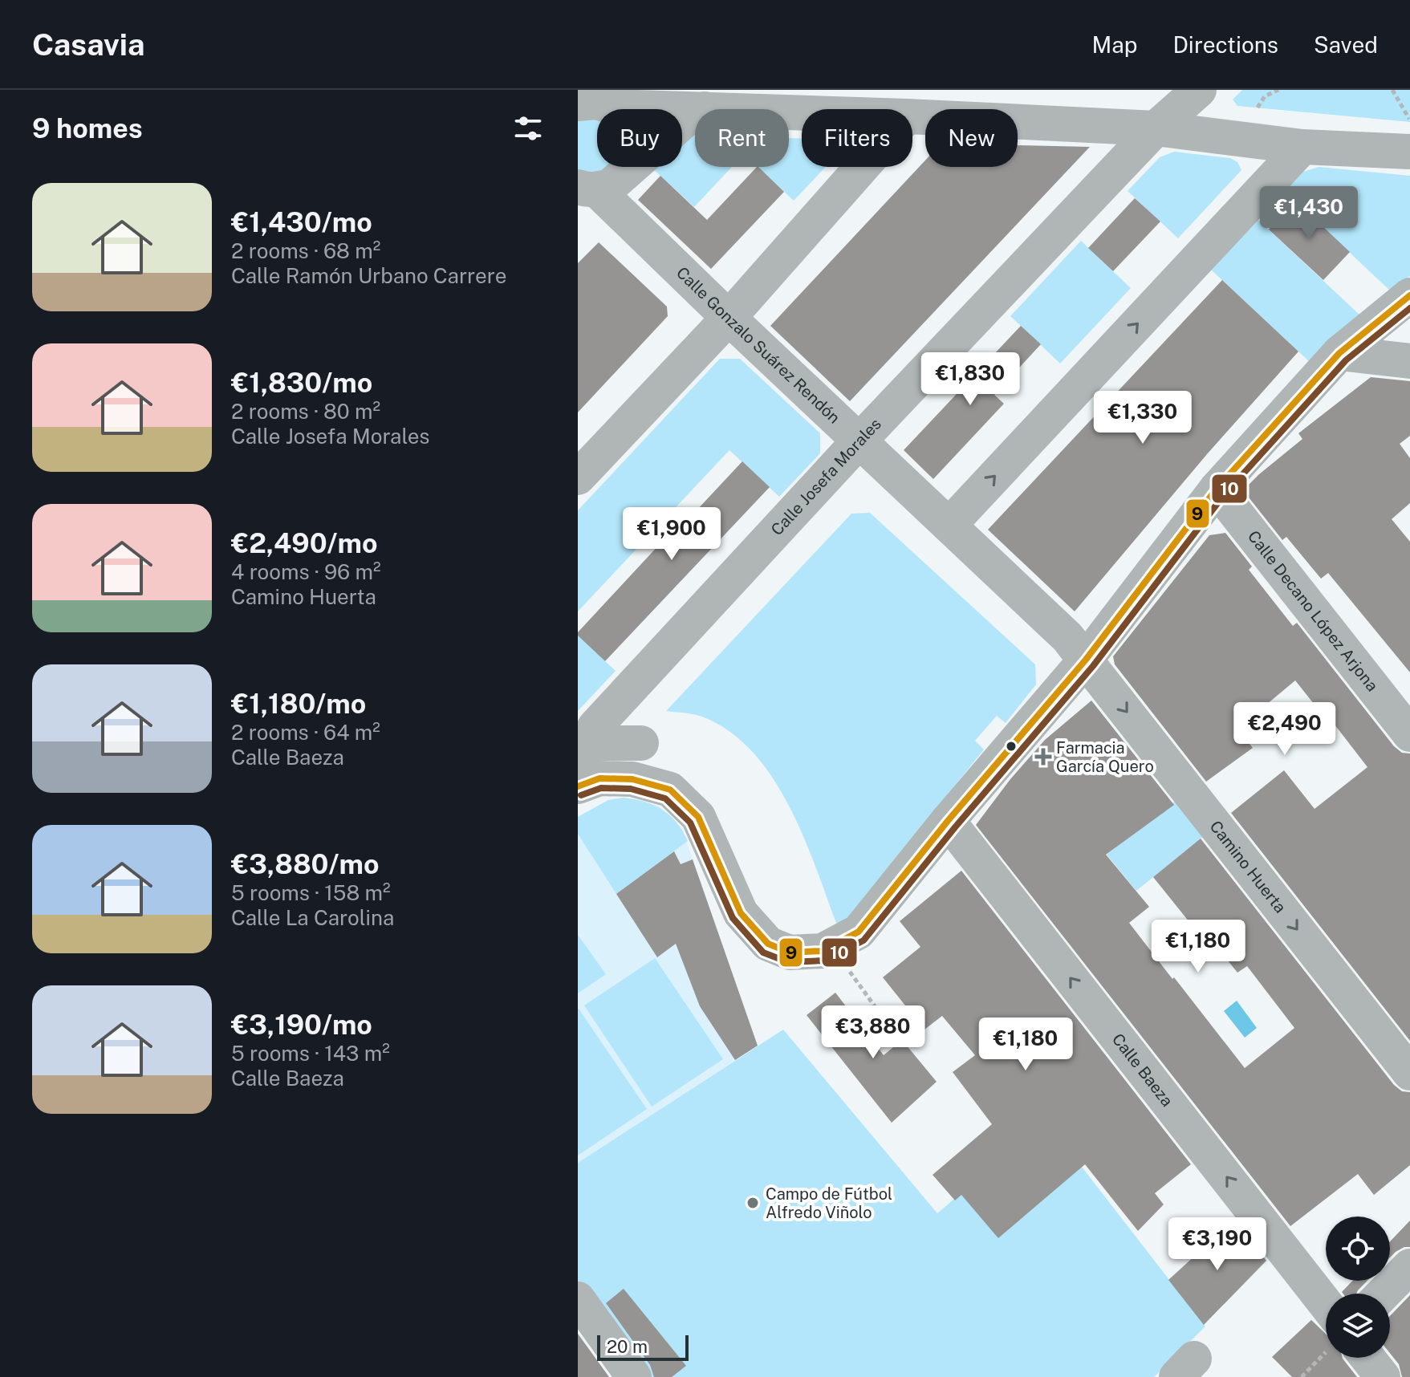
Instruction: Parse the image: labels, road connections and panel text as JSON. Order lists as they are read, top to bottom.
{
  "streets": {
    "street": [
      "Calle Gonzalo Suárez Rendón",
      "Calle Josefa Morales",
      "Calle Decano López Arjona",
      "Camino Huerta",
      "Calle Baeza"
    ]
  },
  "crossings": [
    ["Calle Gonzalo Suárez Rendón", "Calle Josefa Morales"],
    ["Calle Gonzalo Suárez Rendón", "Camino Huerta"]
  ],
  "one_way": ["Camino Huerta", "Calle Baeza"],
  "places": {
    "health": ["Farmacia García Quero"],
    "other": ["Campo de Fútbol Alfredo Viñolo"]
  },
  "lines": ["transit line 9", "transit line 10"],
  "scale_bar": "20 m",
  "page": {
    "header": "Casavia",
    "nav": ["Map", "Directions", "Saved"],
    "heading": "9 homes",
    "chip": [
      "Buy",
      "Rent",
      "Filters",
      "New"
    ],
    "list": [
      {
        "name": "€1,430/mo",
        "note": "2 rooms · 68 m² · Calle Ramón Urbano Carrere"
      },
      {
        "name": "€1,830/mo",
        "note": "2 rooms · 80 m² · Calle Josefa Morales"
      },
      {
        "name": "€2,490/mo",
        "note": "4 rooms · 96 m² · Camino Huerta"
      },
      {
        "name": "€1,180/mo",
        "note": "2 rooms · 64 m² · Calle Baeza"
      },
      {
        "name": "€3,880/mo",
        "note": "5 rooms · 158 m² · Calle La Carolina"
      },
      {
        "name": "€3,190/mo",
        "note": "5 rooms · 143 m² · Calle Baeza"
      }
    ],
    "price": [
      "€1,430",
      "€1,830",
      "€1,330",
      "€1,900",
      "€2,490",
      "€1,180",
      "€3,880",
      "€1,180",
      "€3,190"
    ],
    "scale": "20 m"
  }
}
